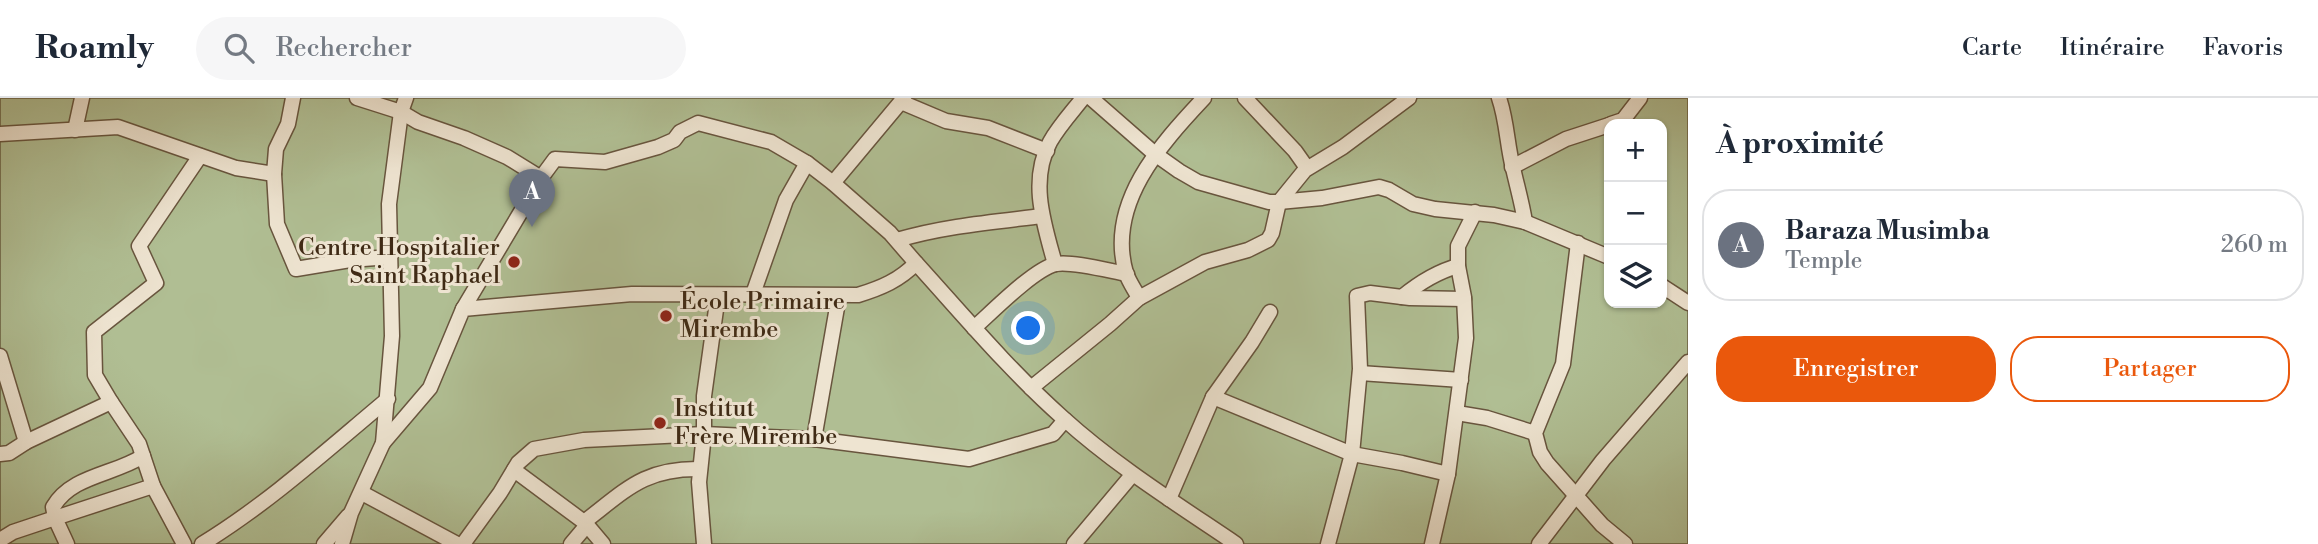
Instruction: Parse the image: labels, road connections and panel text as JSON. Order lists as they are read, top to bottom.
{
  "places": ["Centre Hospitalier Saint Raphael", "École Primaire Mirembe", "Institut Frère Mirembe"],
  "page": {
    "header": "Roamly",
    "search": "Rechercher",
    "nav": ["Carte", "Itinéraire", "Favoris"],
    "heading": "À proximité",
    "map_buttons": ["+", "−"],
    "pins": "A",
    "list": [
      {
        "mark": "A",
        "name": "Baraza Musimba",
        "note": "Temple",
        "value": "260 m"
      }
    ],
    "buttons": ["Enregistrer", "Partager"]
  }
}
